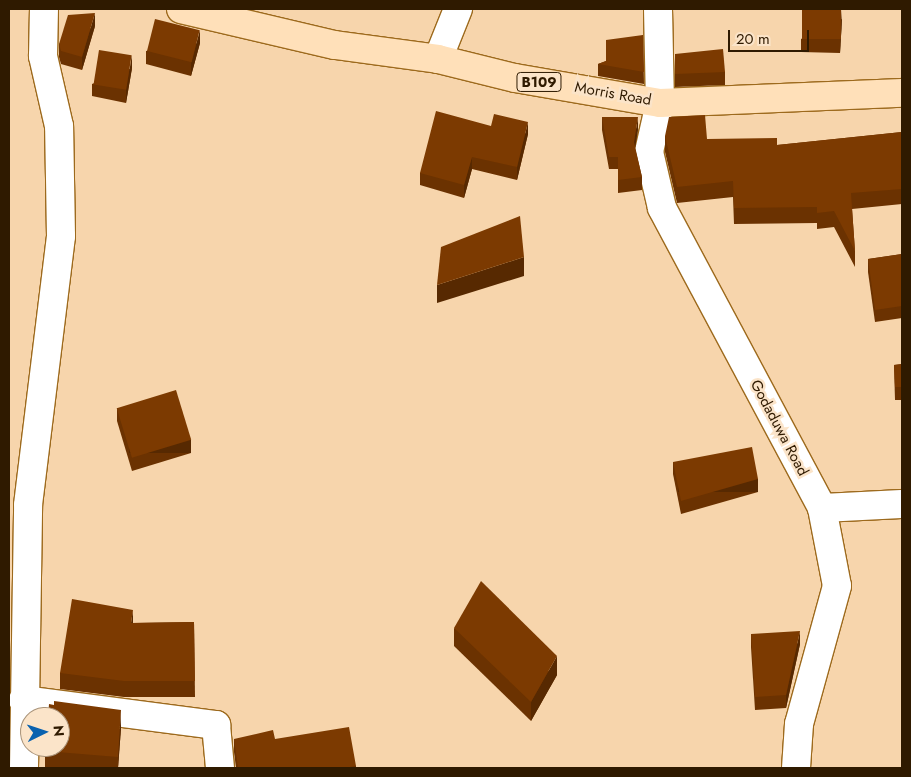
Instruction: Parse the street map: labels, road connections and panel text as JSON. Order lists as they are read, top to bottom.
{
  "streets": {
    "main road": ["B109", "Morris Road"],
    "street": ["Godaduwa Road"]
  },
  "crossings": [
    ["Morris Road", "Godaduwa Road"]
  ],
  "scale_bar": "20 m",
  "north": "right"
}
